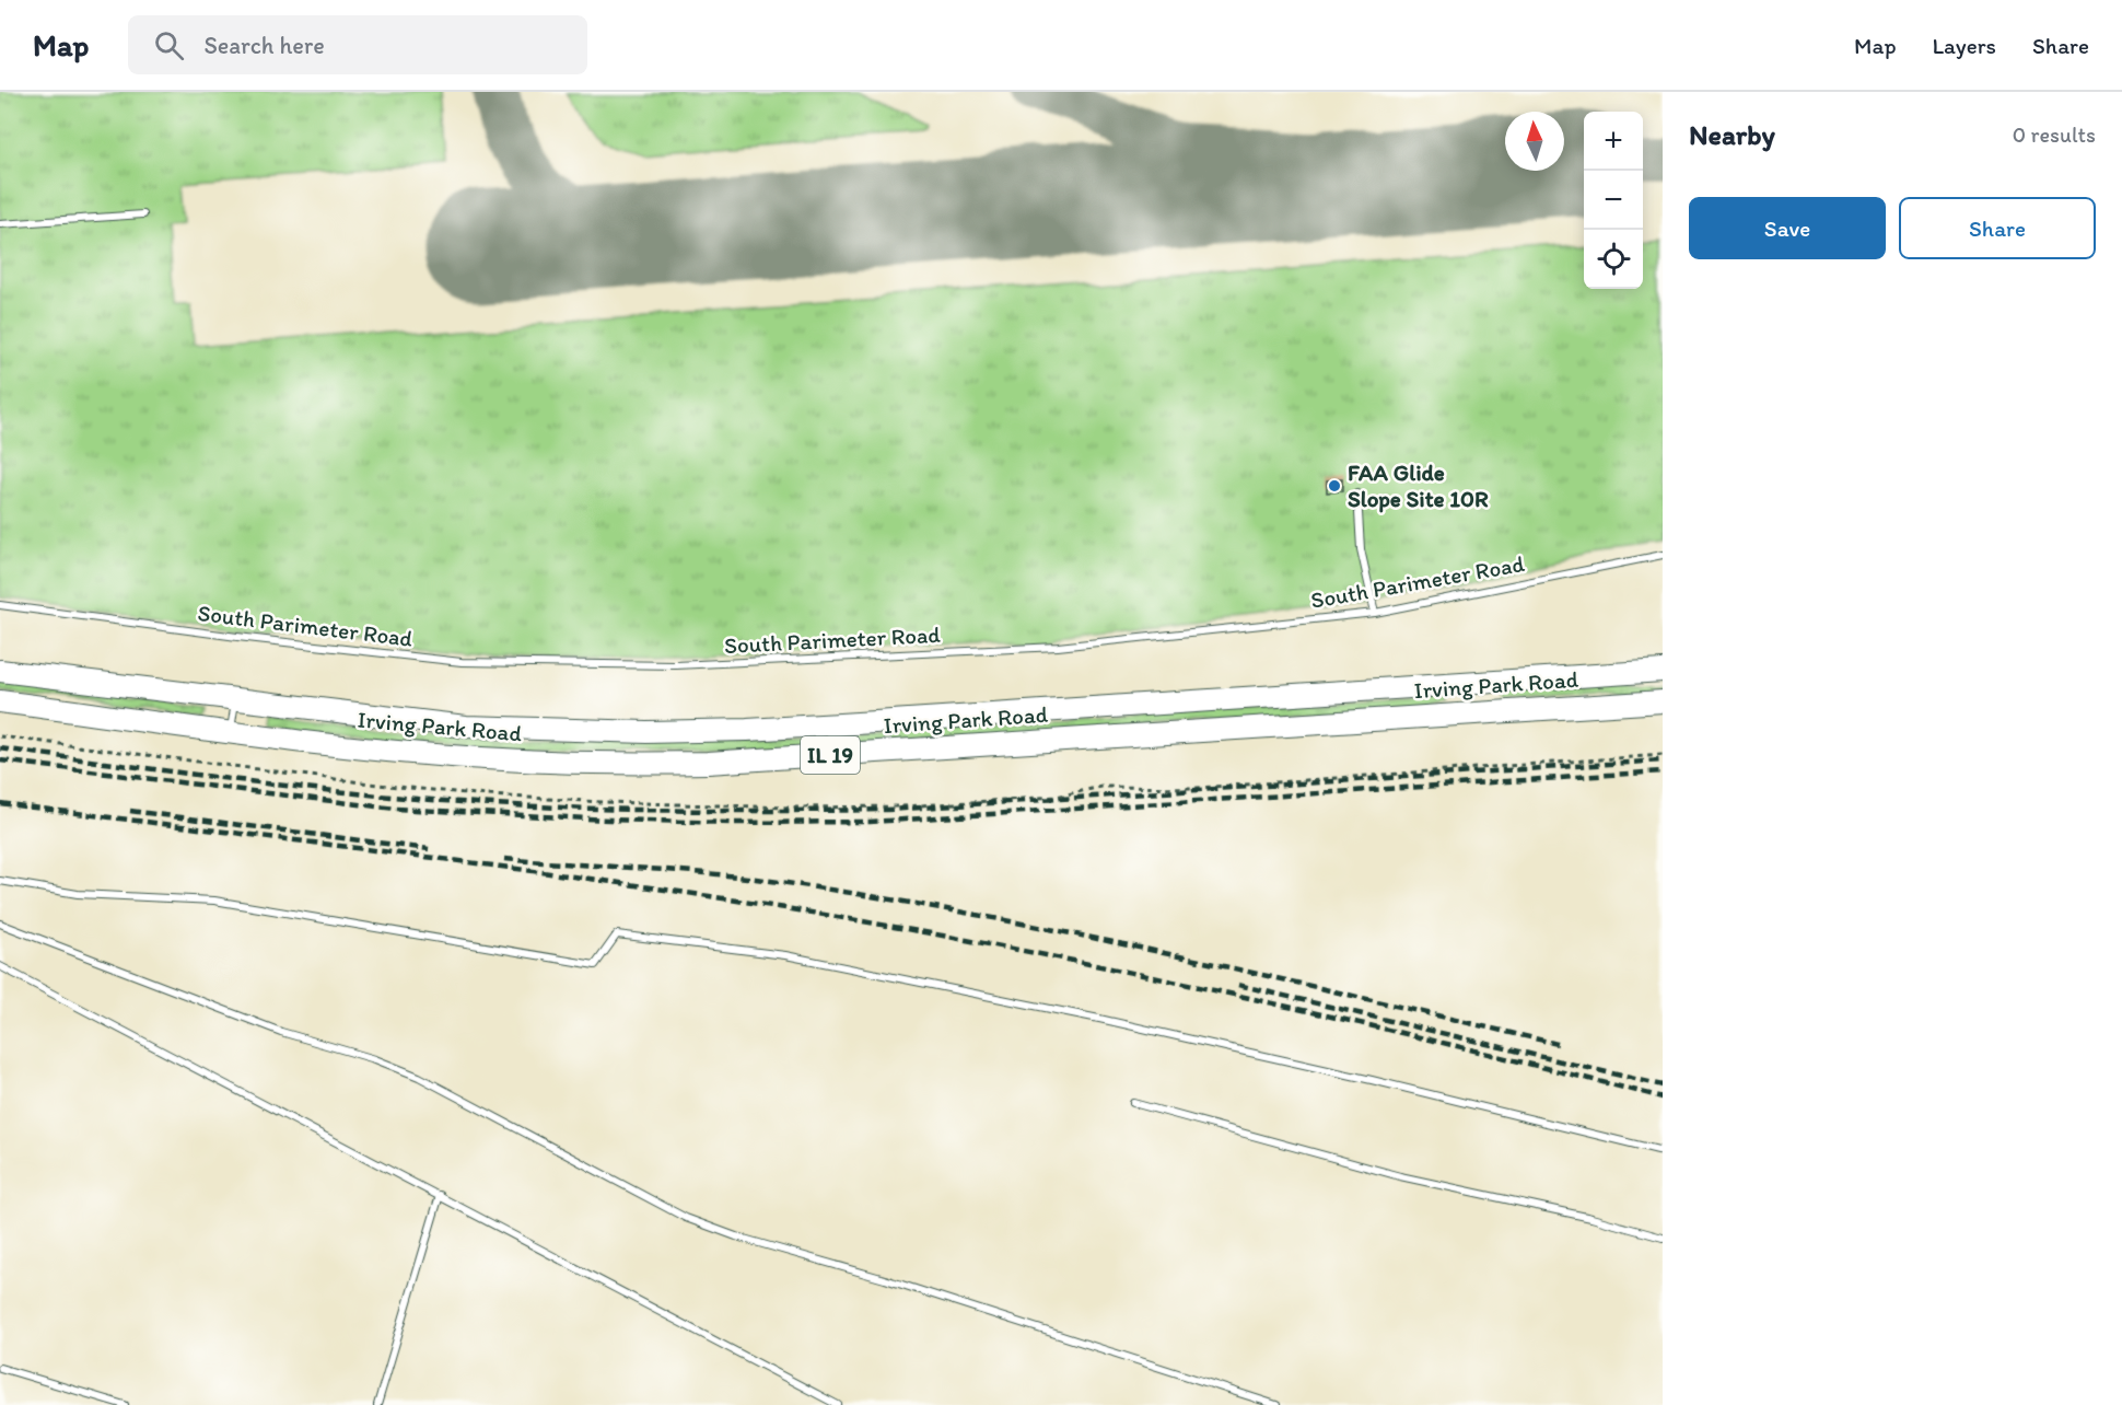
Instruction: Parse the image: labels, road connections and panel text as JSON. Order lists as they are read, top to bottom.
{
  "streets": {
    "main road": ["Irving Park Road", "IL 19"],
    "lane": ["South Parimeter Road"]
  },
  "places": ["FAA Glide Slope Site 10R"],
  "north": "top",
  "page": {
    "header": "Map",
    "search": "Search here",
    "nav": ["Map", "Layers", "Share"],
    "heading": ["Nearby", "0 results"],
    "map_buttons": ["+", "−"],
    "buttons": ["Save", "Share"]
  }
}
